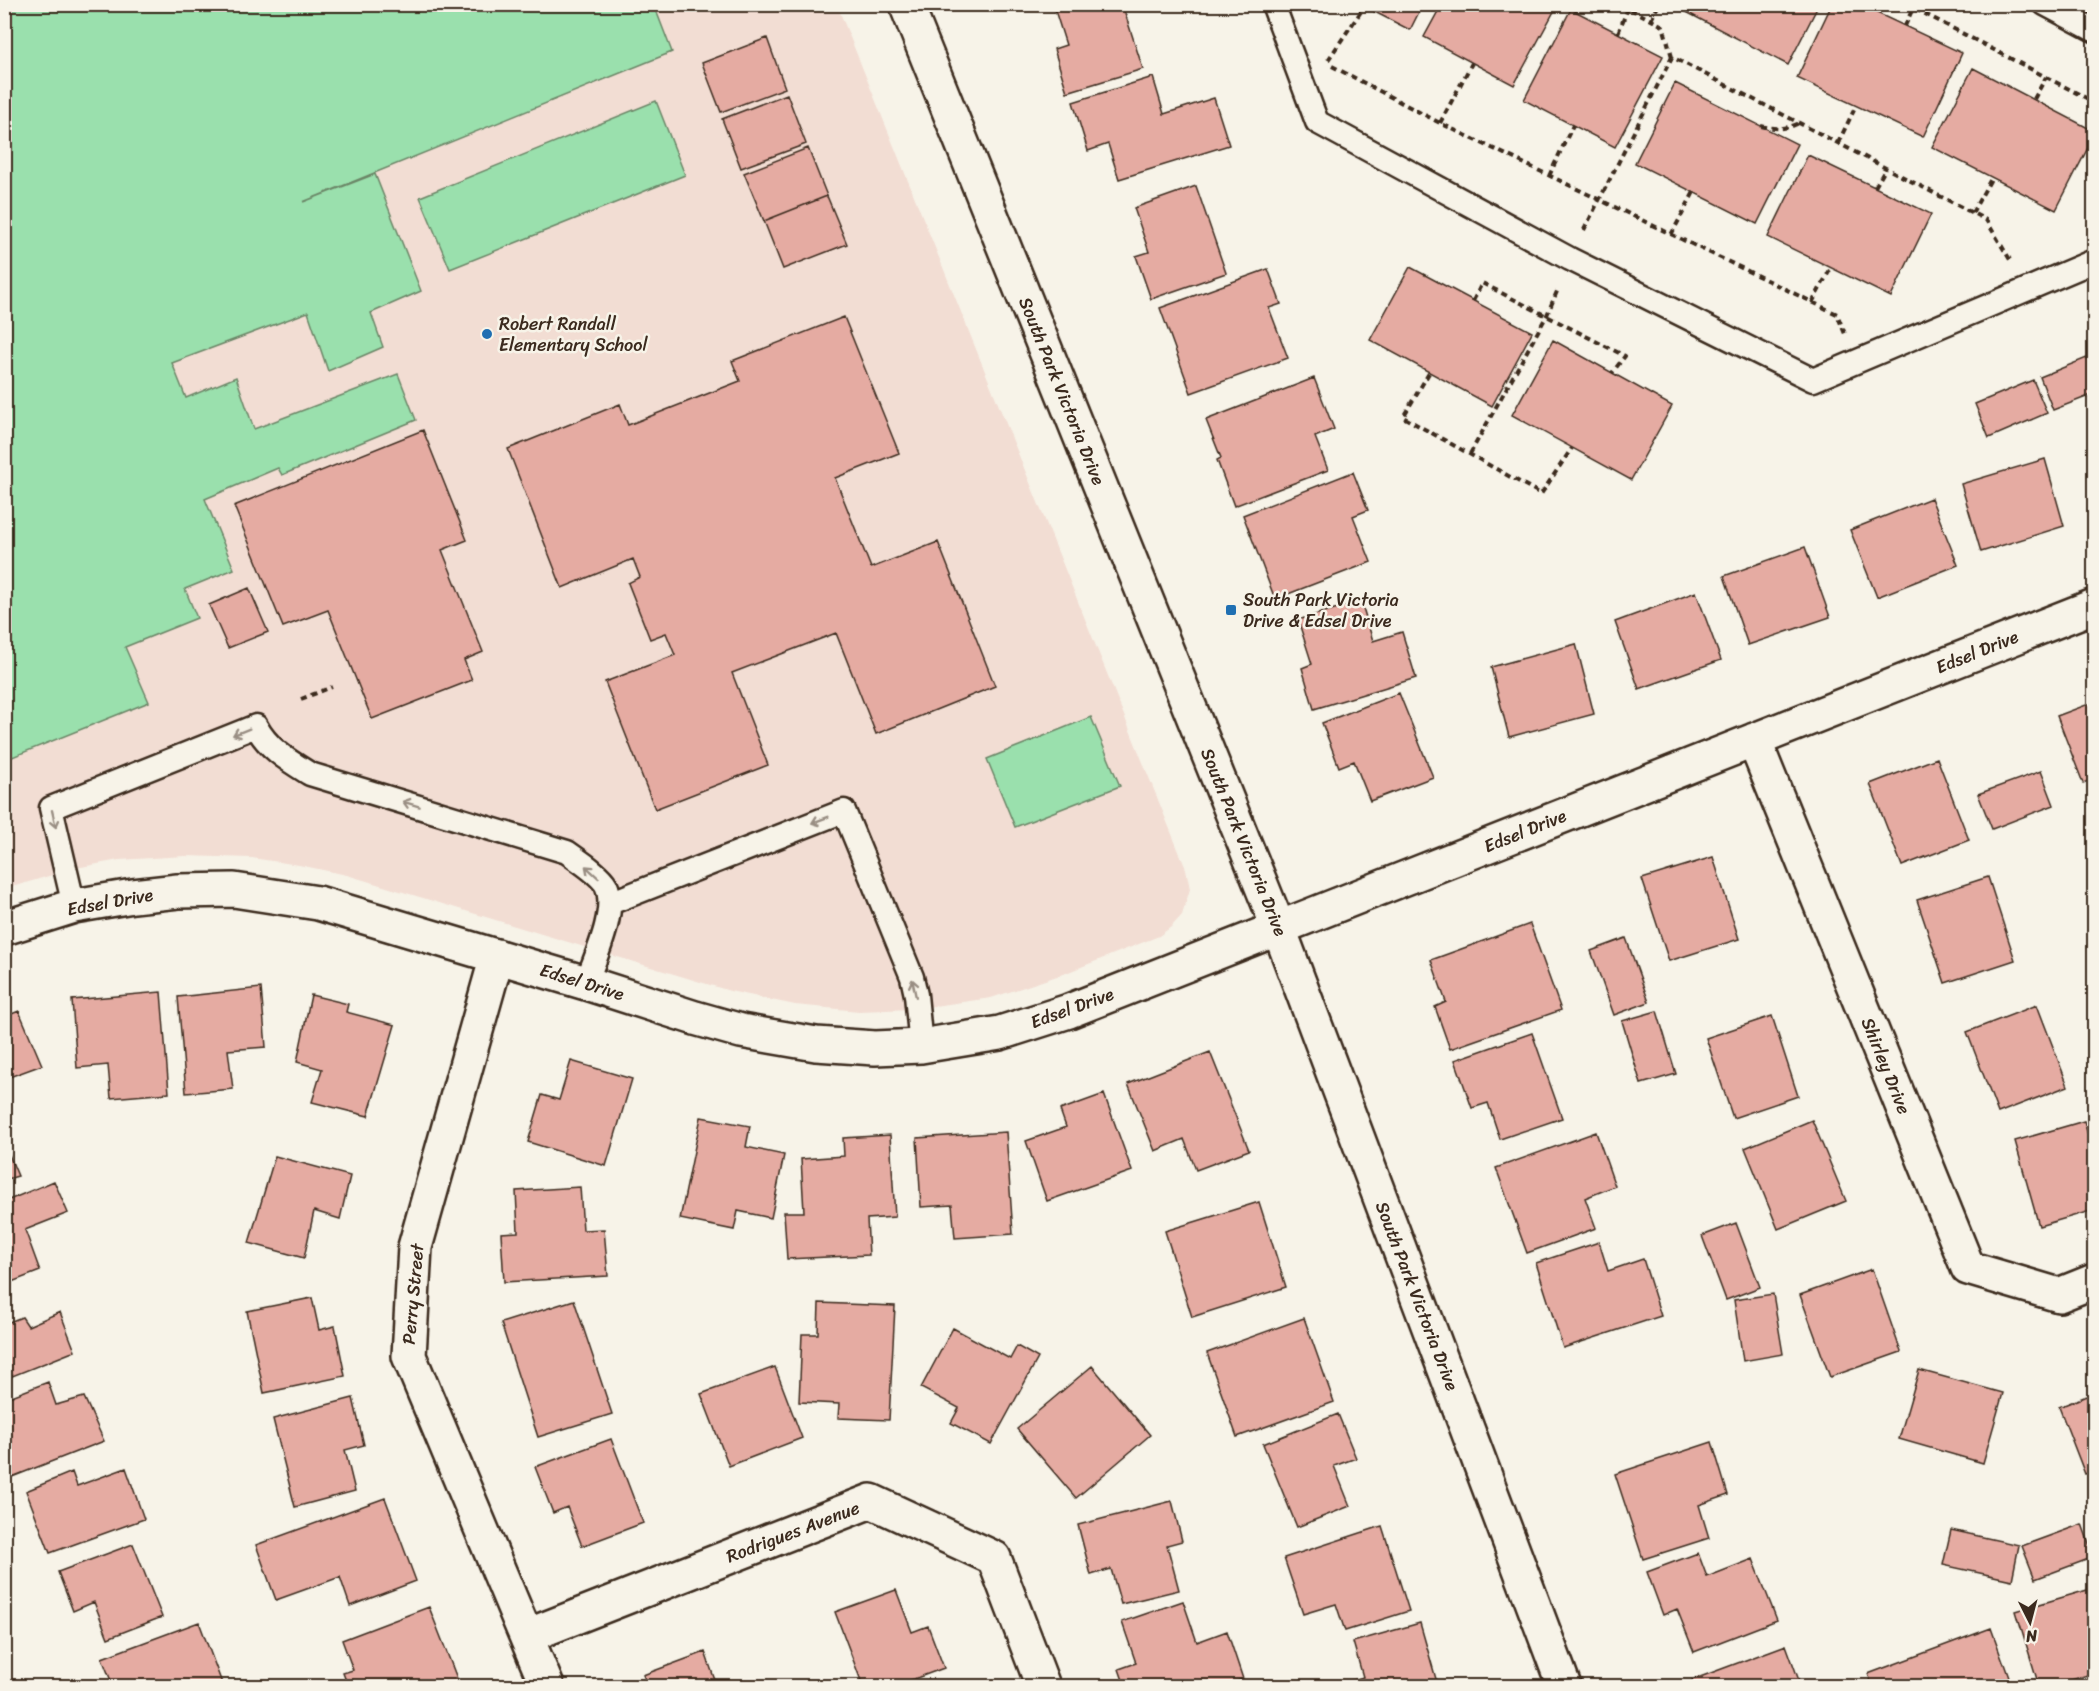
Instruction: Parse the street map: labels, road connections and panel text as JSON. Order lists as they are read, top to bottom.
{
  "streets": {
    "street": [
      "South Park Victoria Drive",
      "Edsel Drive",
      "Shirley Drive",
      "Perry Street",
      "Rodrigues Avenue"
    ]
  },
  "crossings": [
    ["South Park Victoria Drive", "Edsel Drive"],
    ["Edsel Drive", "Shirley Drive"],
    ["Edsel Drive", "Perry Street"],
    ["Perry Street", "Rodrigues Avenue"]
  ],
  "places": {
    "other": ["Robert Randall Elementary School"],
    "transit": ["South Park Victoria Drive & Edsel Drive"]
  },
  "north": "bottom"
}
